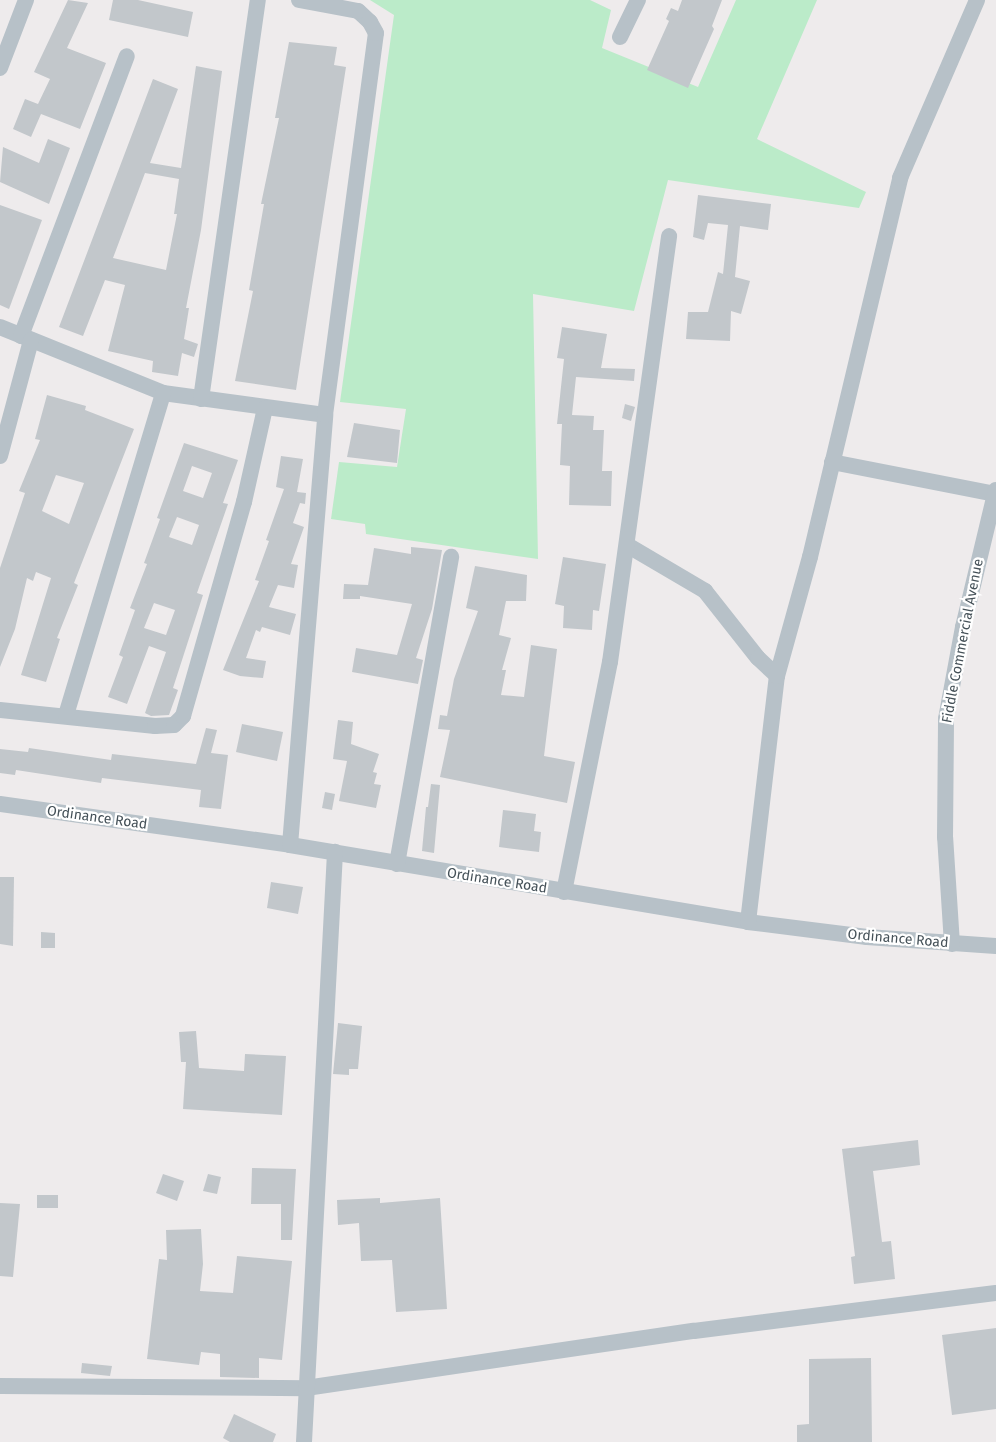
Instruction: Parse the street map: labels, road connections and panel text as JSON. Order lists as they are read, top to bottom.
{
  "streets": {
    "street": ["Fiddle Commercial Avenue", "Ordinance Road"]
  },
  "crossings": [
    ["Fiddle Commercial Avenue", "Ordinance Road"]
  ]
}
